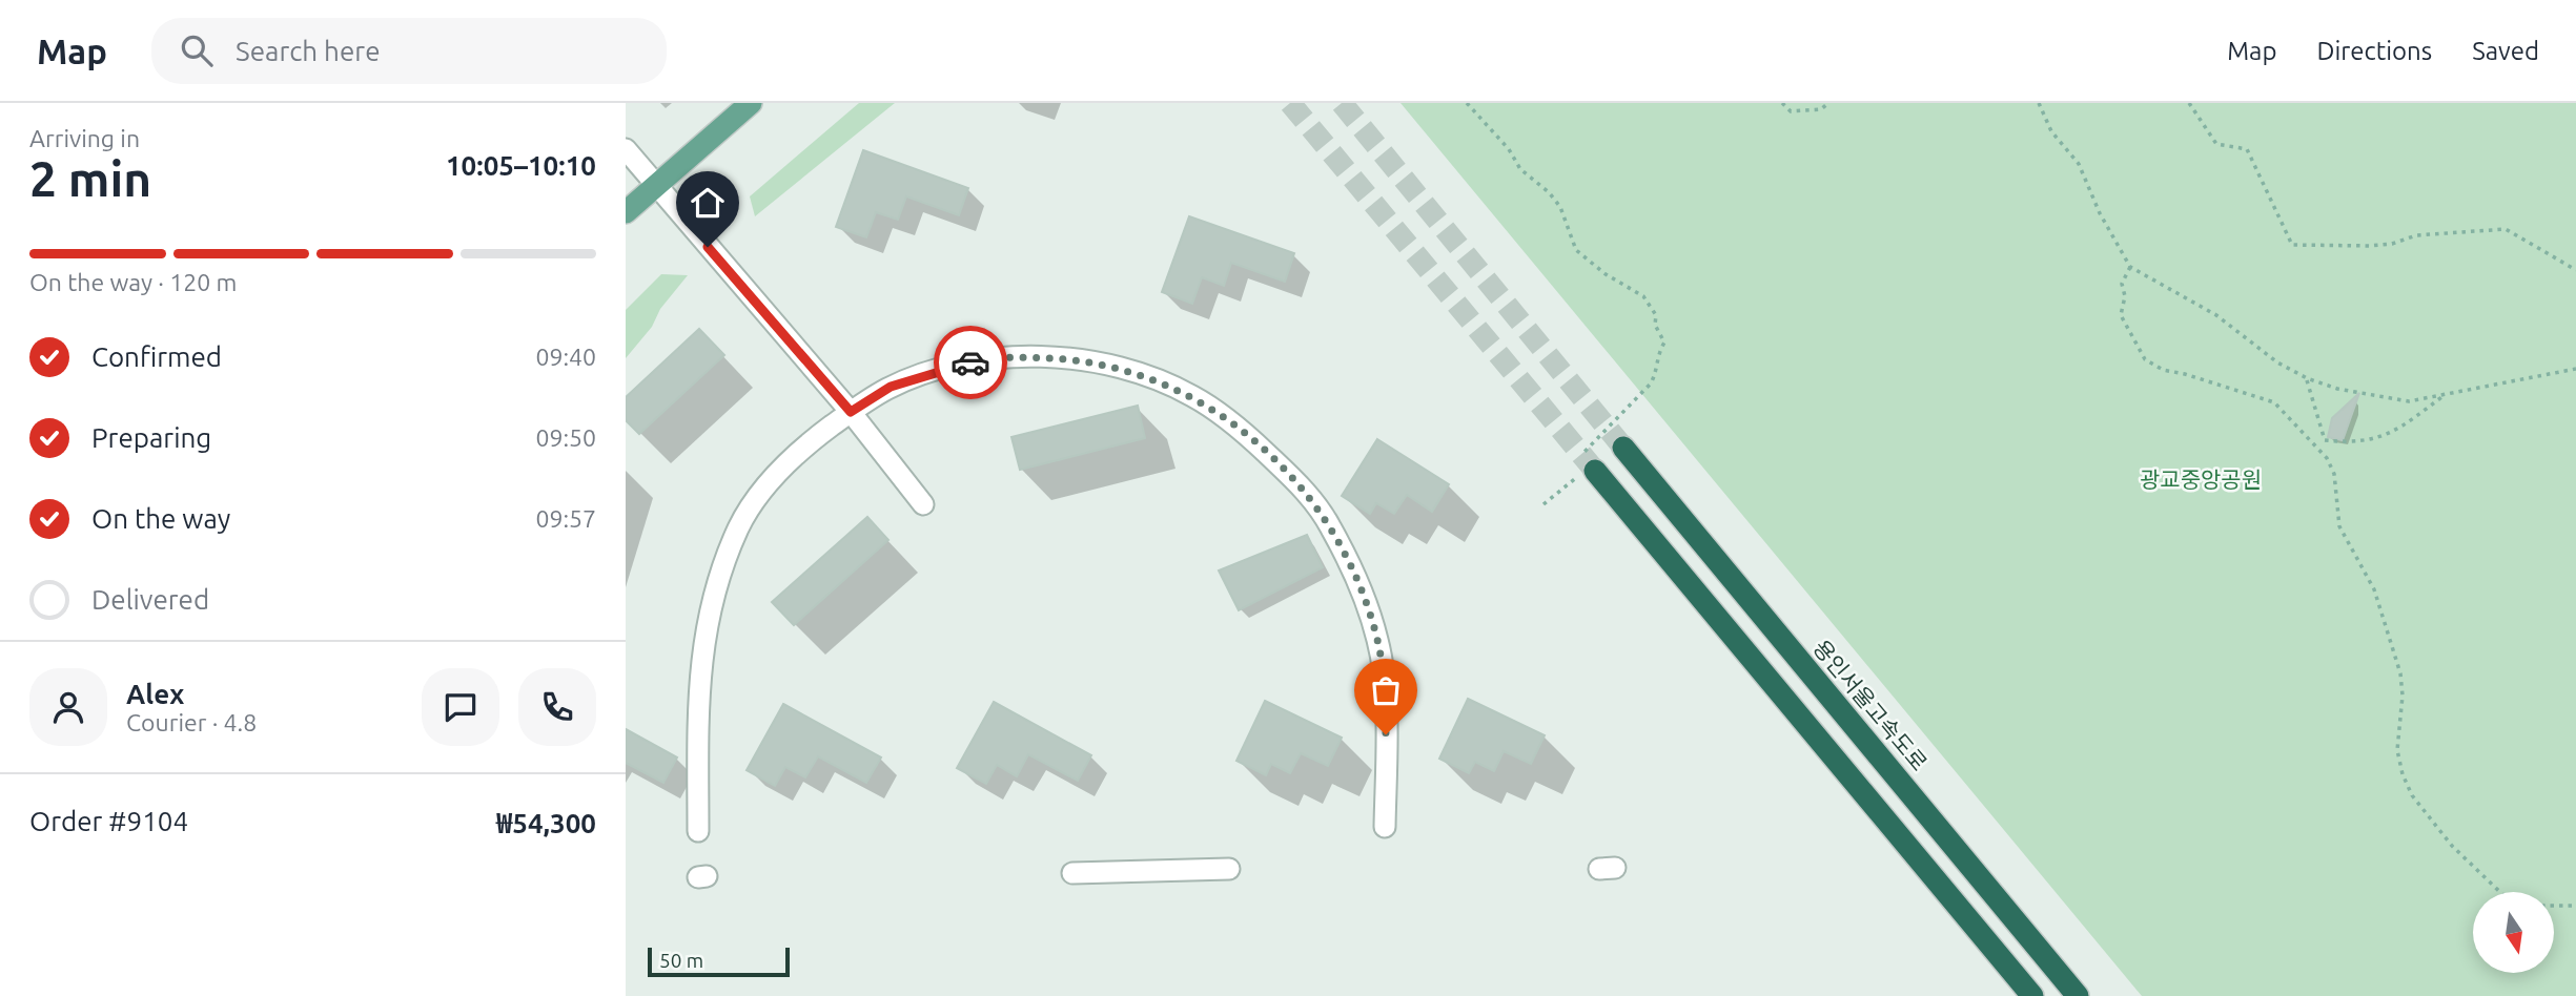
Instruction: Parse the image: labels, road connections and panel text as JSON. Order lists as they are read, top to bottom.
{
  "streets": {
    "highway": ["용인서울고속도로"]
  },
  "parks": ["광교중앙공원"],
  "scale_bar": "50 m",
  "north": "bottom",
  "page": {
    "header": "Map",
    "search": "Search here",
    "nav": ["Map", "Directions", "Saved"],
    "heading": ["2 min", "Arriving in", "10:05–10:10"],
    "panel": [
      "Alex",
      "Courier · 4.8",
      "Order #9104",
      "₩54,300"
    ],
    "bar": "On the way · 120 m",
    "list": [
      ["Confirmed", "09:40"],
      ["Preparing", "09:50"],
      ["On the way", "09:57"],
      "Delivered"
    ],
    "scale": "50 m"
  }
}
